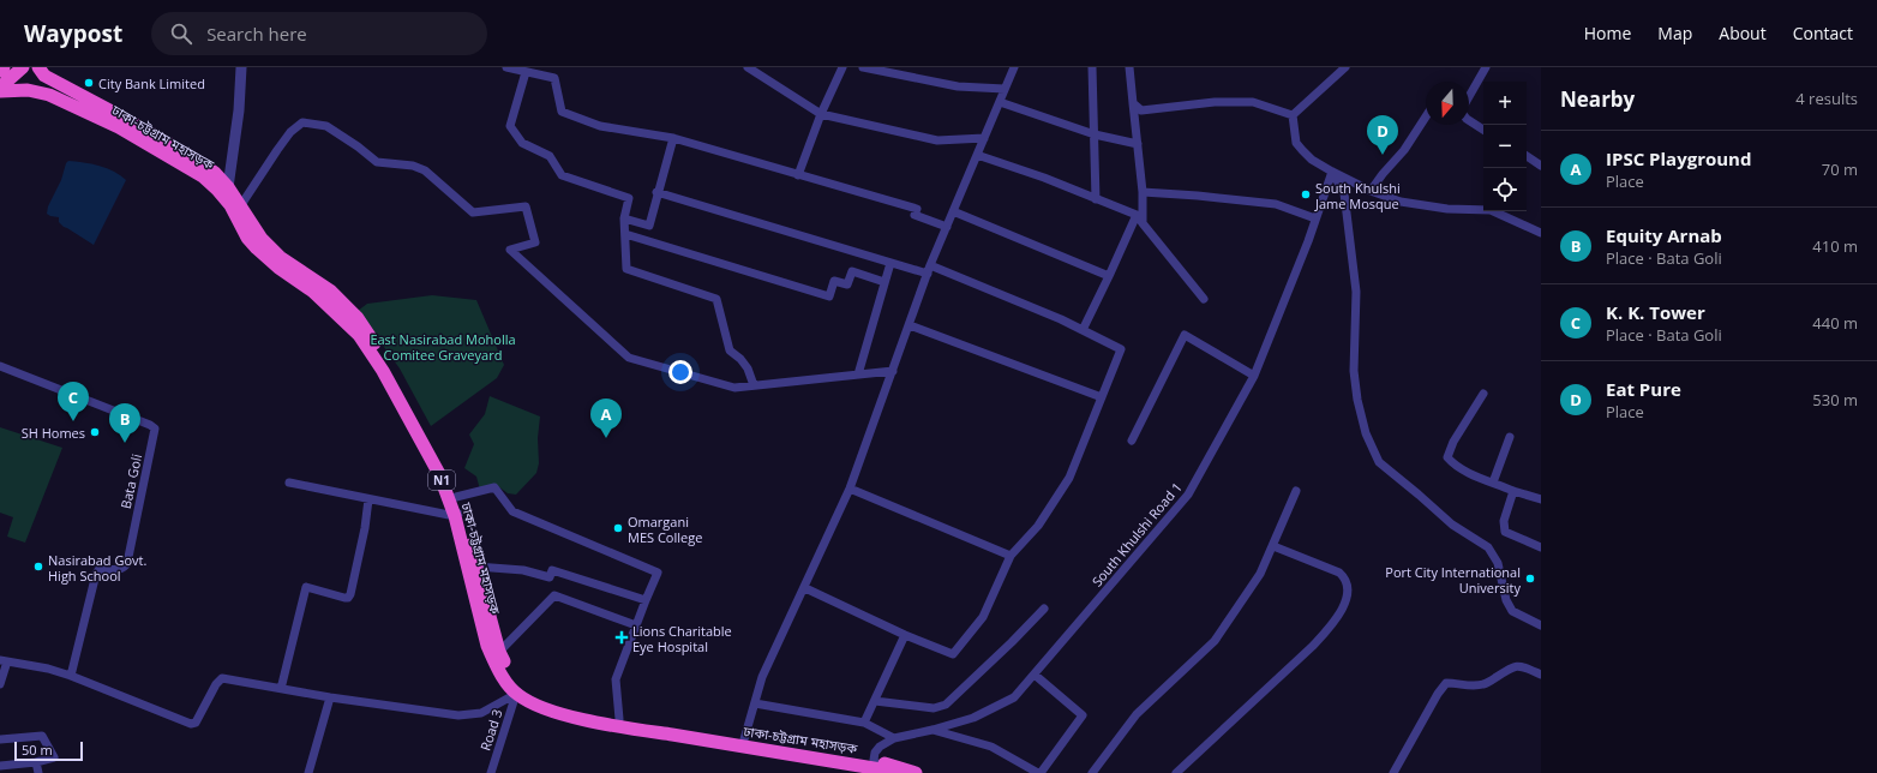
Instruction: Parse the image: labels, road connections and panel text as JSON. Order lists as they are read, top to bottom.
{
  "streets": {
    "highway": ["ঢাকা-চট্টগ্রাম মহাসড়ক", "N1"],
    "street": ["Bata Goli", "South Khulshi Road 1", "Road 3"]
  },
  "crossings": [
    ["ঢাকা-চট্টগ্রাম মহাসড়ক", "N1"],
    ["ঢাকা-চট্টগ্রাম মহাসড়ক", "Road 3"]
  ],
  "parks": ["East Nasirabad Moholla Comitee Graveyard"],
  "places": {
    "other": [
      "City Bank Limited",
      "South Khulshi Jame Mosque",
      "SH Homes",
      "Omargani MES College",
      "Nasirabad Govt. High School",
      "Port City International University"
    ],
    "health": ["Lions Charitable Eye Hospital"]
  },
  "scale_bar": "50 m",
  "north": "bottom",
  "page": {
    "header": "Waypost",
    "search": "Search here",
    "nav": [
      "Home",
      "Map",
      "About",
      "Contact"
    ],
    "heading": ["Nearby", "4 results"],
    "map_buttons": ["+", "−"],
    "pins": [
      "D",
      "C",
      "A",
      "B"
    ],
    "list": [
      {
        "mark": "A",
        "name": "IPSC Playground",
        "note": "Place",
        "value": "70 m"
      },
      {
        "mark": "B",
        "name": "Equity Arnab",
        "note": "Place · Bata Goli",
        "value": "410 m"
      },
      {
        "mark": "C",
        "name": "K. K. Tower",
        "note": "Place · Bata Goli",
        "value": "440 m"
      },
      {
        "mark": "D",
        "name": "Eat Pure",
        "note": "Place",
        "value": "530 m"
      }
    ],
    "scale": "50 m"
  }
}
